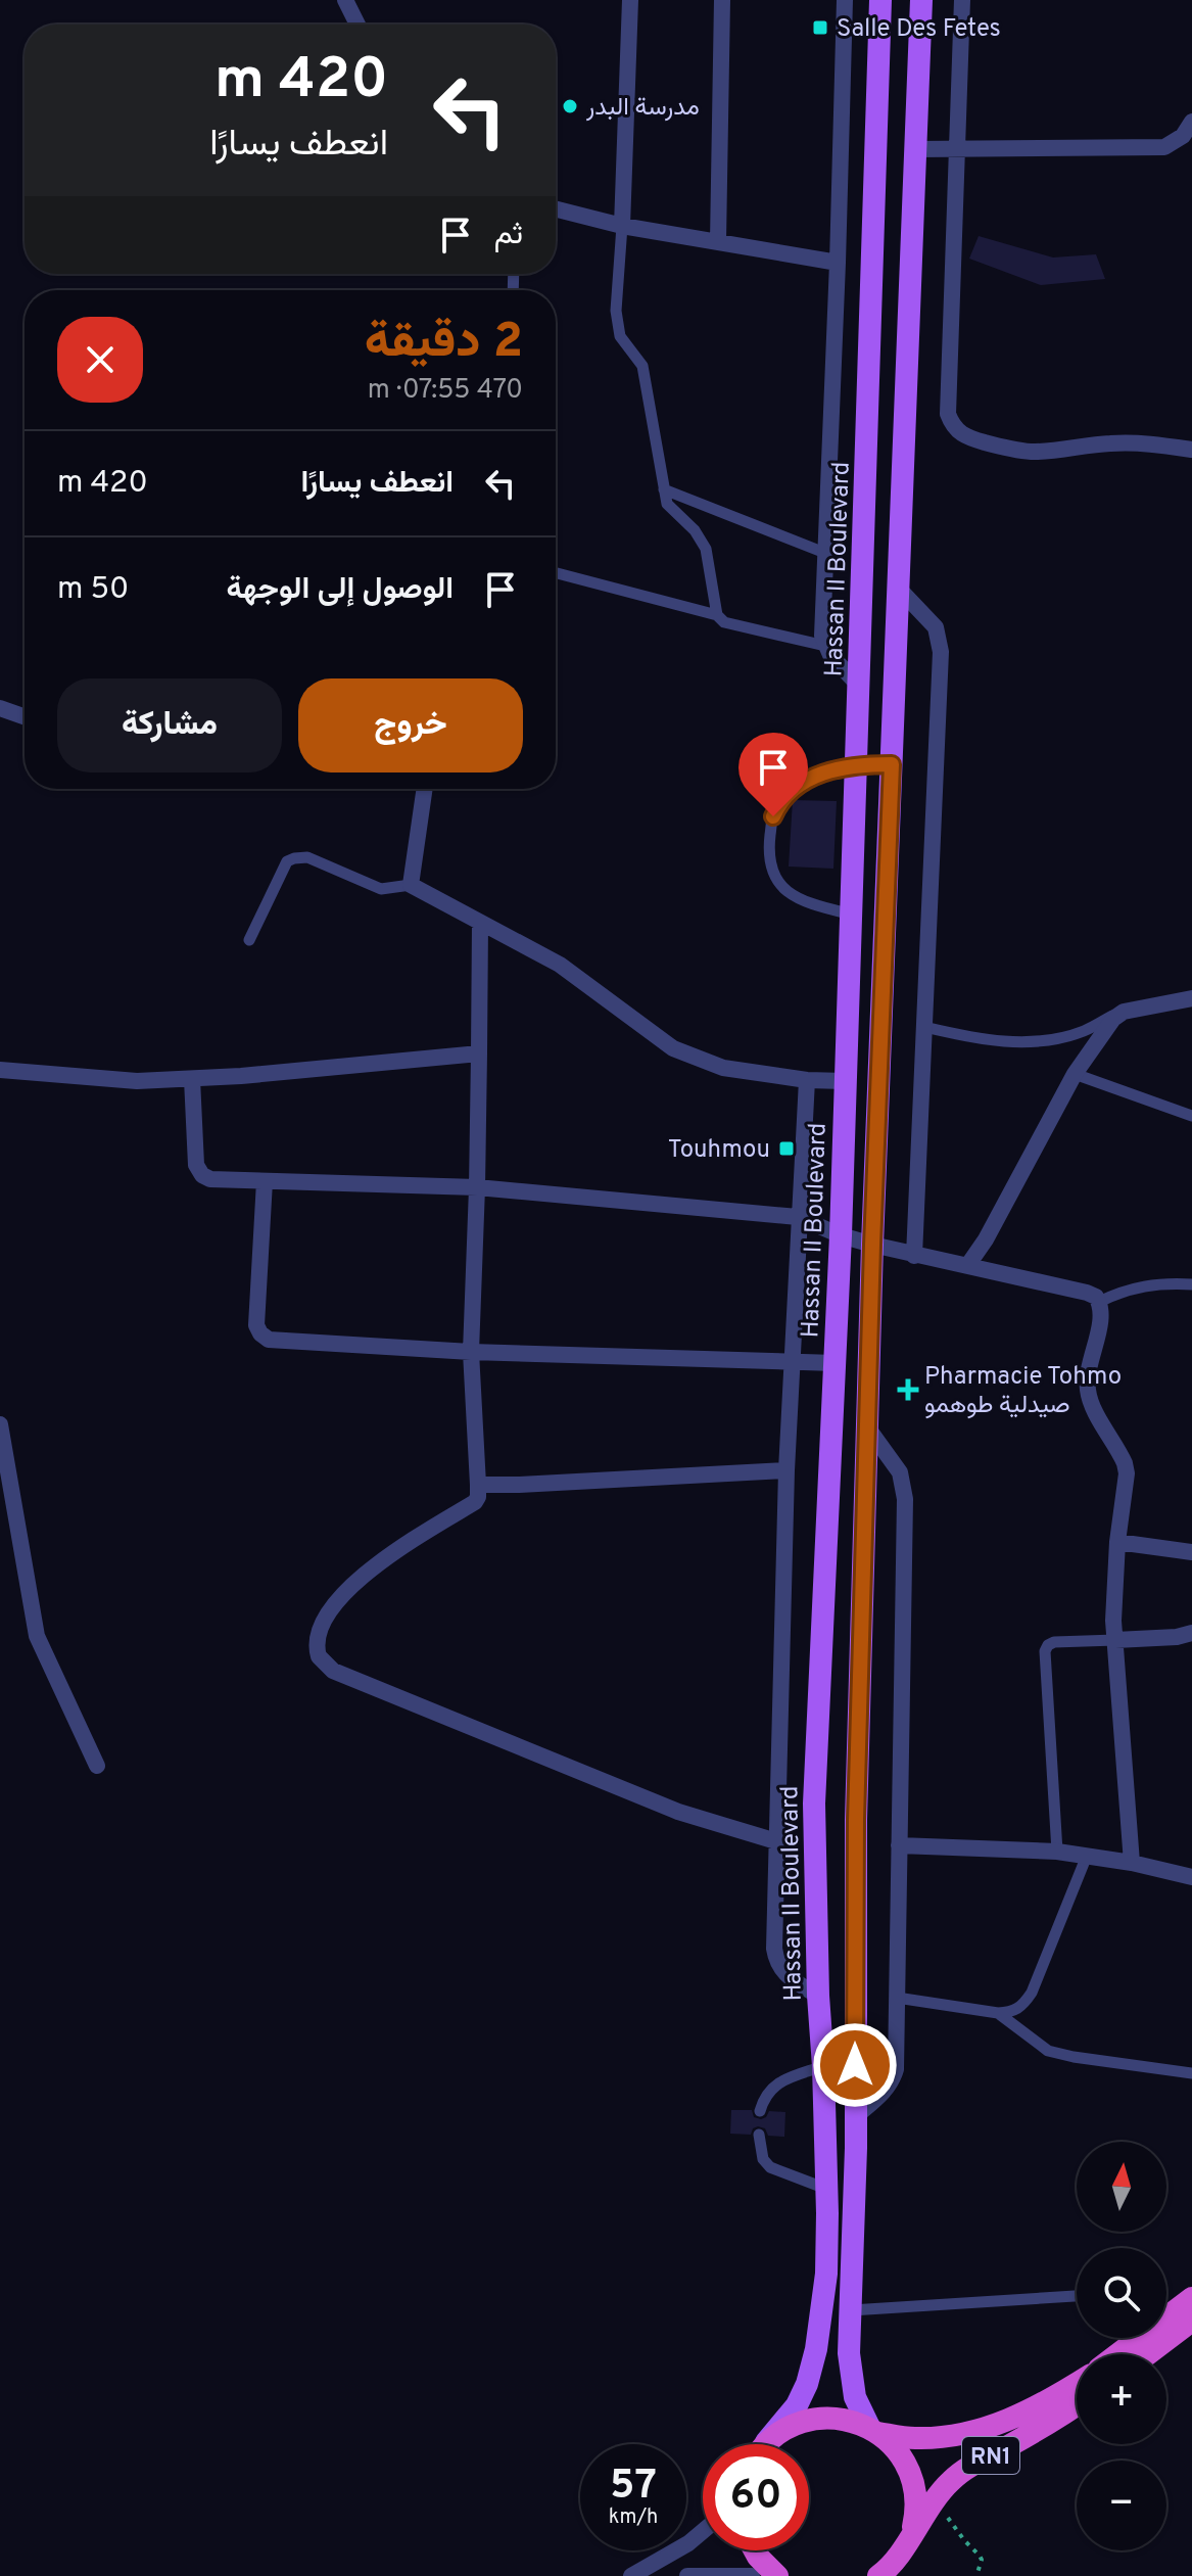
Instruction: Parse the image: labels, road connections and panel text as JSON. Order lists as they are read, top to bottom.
{
  "streets": {
    "highway": ["RN1"],
    "main road": ["Hassan II Boulevard"]
  },
  "places": {
    "transit": ["Salle Des Fetes", "Touhmou"],
    "other": ["مدرسة البدر"],
    "health": ["Pharmacie Tohmo صيدلية طوهمو"]
  },
  "north": "top",
  "page": {
    "turn": ["420 m", "انعطف يسارًا"],
    "then": "ثم",
    "heading": ["2 دقيقة", "470 m · 07:55"],
    "list": [
      {
        "name": "انعطف يسارًا",
        "value": "420 m"
      },
      {
        "name": "الوصول إلى الوجهة",
        "value": "50 m"
      }
    ],
    "buttons": ["خروج", "مشاركة"],
    "map_buttons": ["+", "−"],
    "speed": "57 km/h",
    "limit": "60"
  }
}
